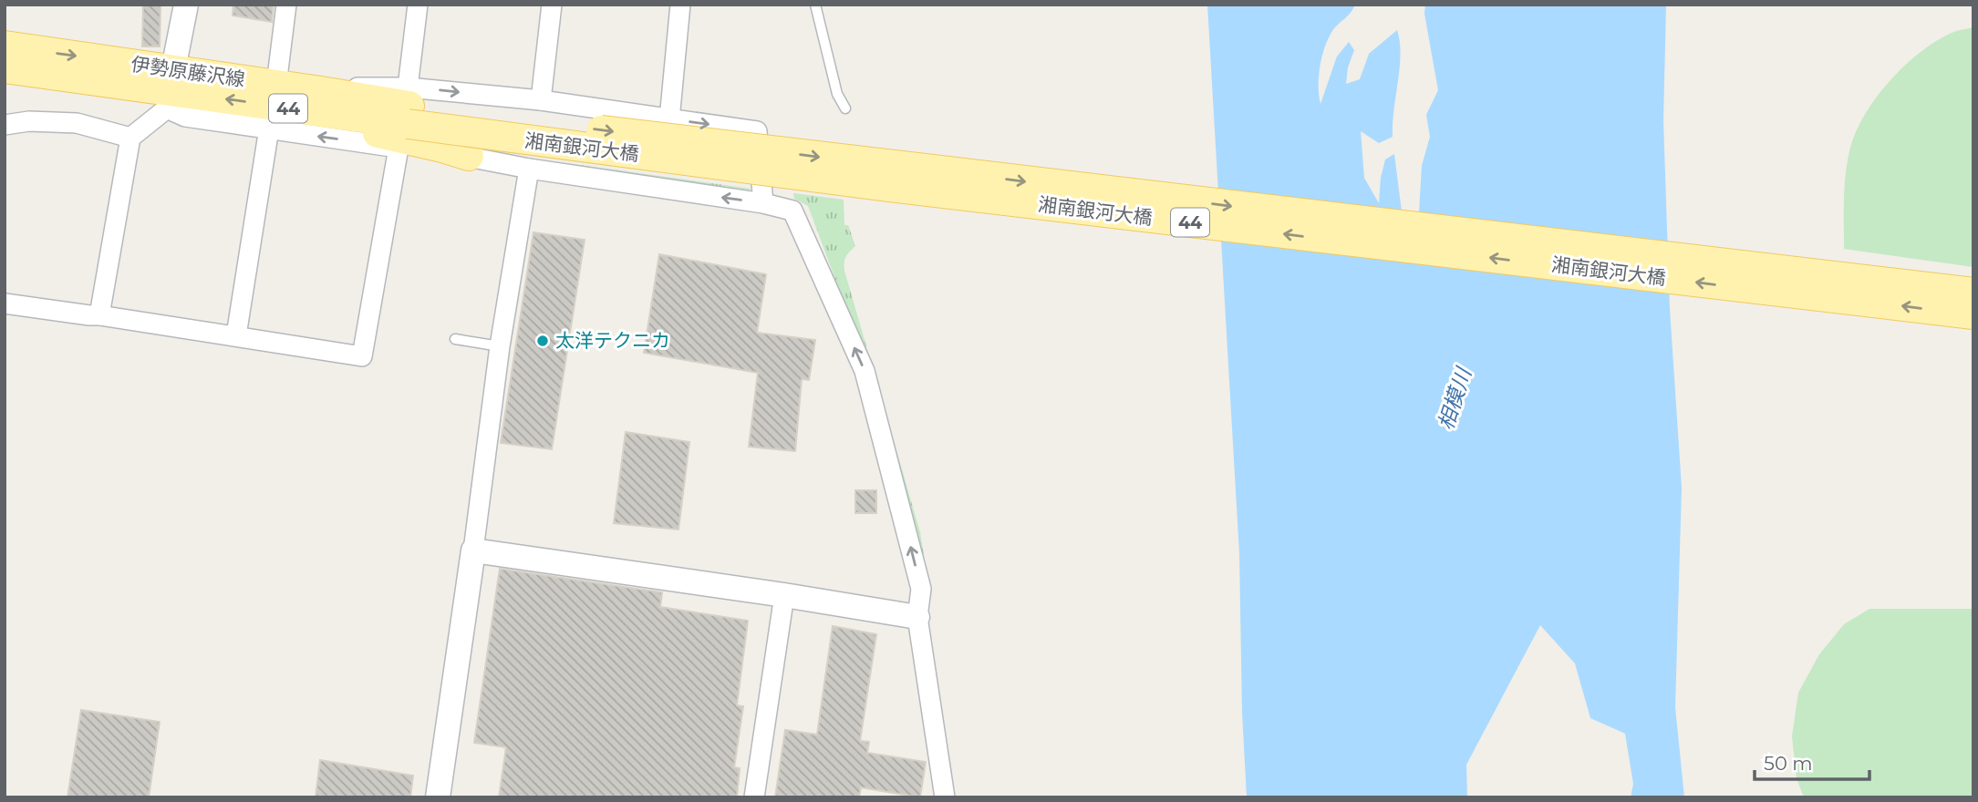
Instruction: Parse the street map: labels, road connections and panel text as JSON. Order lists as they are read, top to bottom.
{
  "streets": {
    "main road": ["伊勢原藤沢線", "44", "湘南銀河大橋"]
  },
  "crossings": [
    ["伊勢原藤沢線", "湘南銀河大橋"]
  ],
  "water": ["相模川"],
  "places": ["太洋テクニカ"],
  "scale_bar": "50 m"
}
